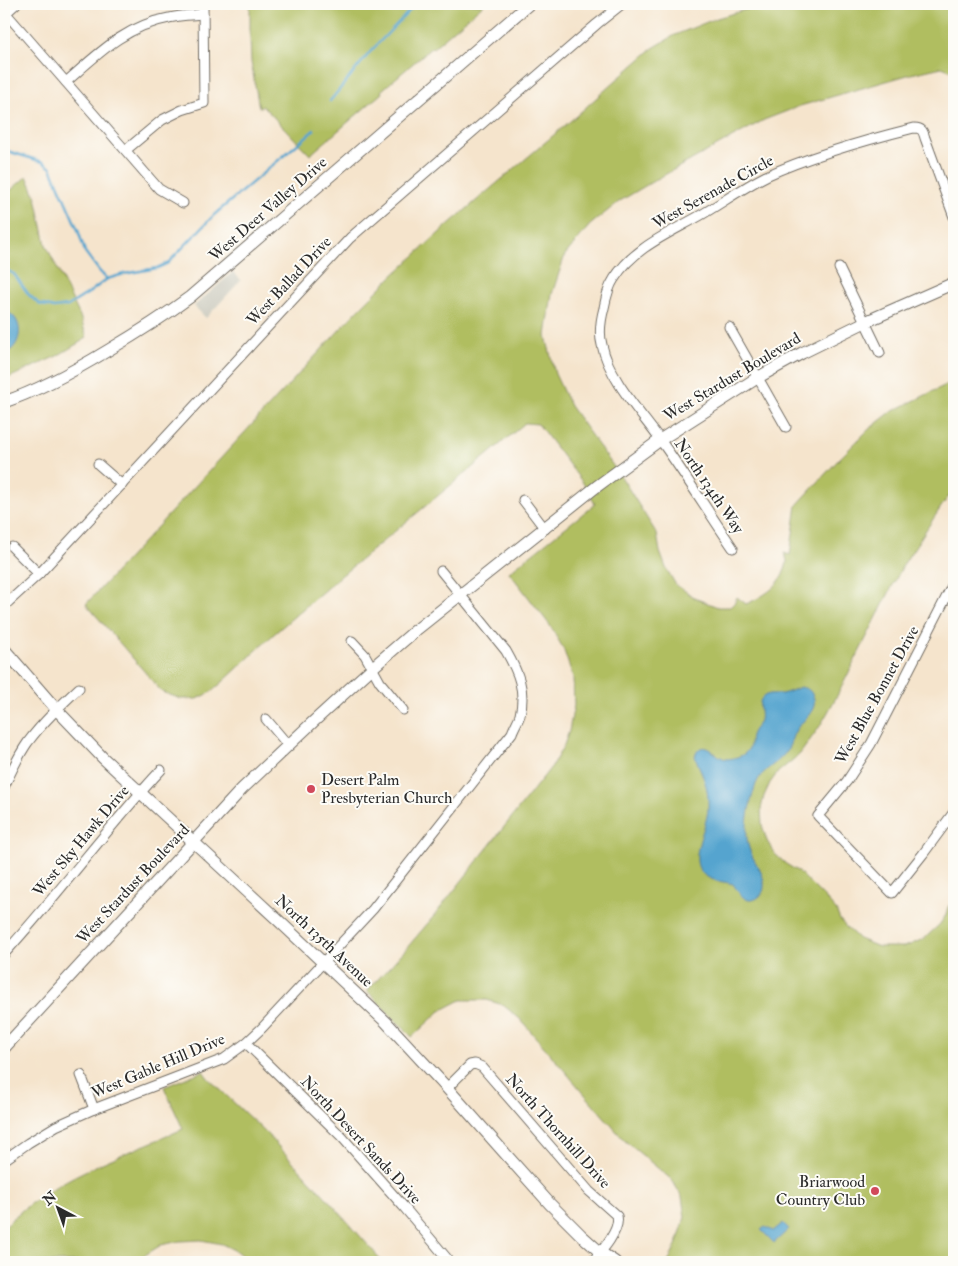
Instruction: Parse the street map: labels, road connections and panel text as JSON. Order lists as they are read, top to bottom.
{
  "streets": {
    "street": [
      "West Serenade Circle",
      "West Deer Valley Drive",
      "West Ballad Drive",
      "West Stardust Boulevard",
      "North 134th Way",
      "West Blue Bonnet Drive",
      "West Sky Hawk Drive",
      "North 135th Avenue",
      "West Gable Hill Drive",
      "North Thornhill Drive",
      "North Desert Sands Drive"
    ]
  },
  "crossings": [
    ["West Serenade Circle", "West Stardust Boulevard"],
    ["West Serenade Circle", "North 134th Way"],
    ["West Stardust Boulevard", "North 134th Way"],
    ["West Stardust Boulevard", "North 135th Avenue"],
    ["West Stardust Boulevard", "West Gable Hill Drive"],
    ["West Sky Hawk Drive", "North 135th Avenue"],
    ["North 135th Avenue", "West Gable Hill Drive"],
    ["North 135th Avenue", "North Thornhill Drive"],
    ["West Gable Hill Drive", "North Desert Sands Drive"]
  ],
  "places": ["Desert Palm Presbyterian Church", "Briarwood Country Club"],
  "north": "top left"
}
